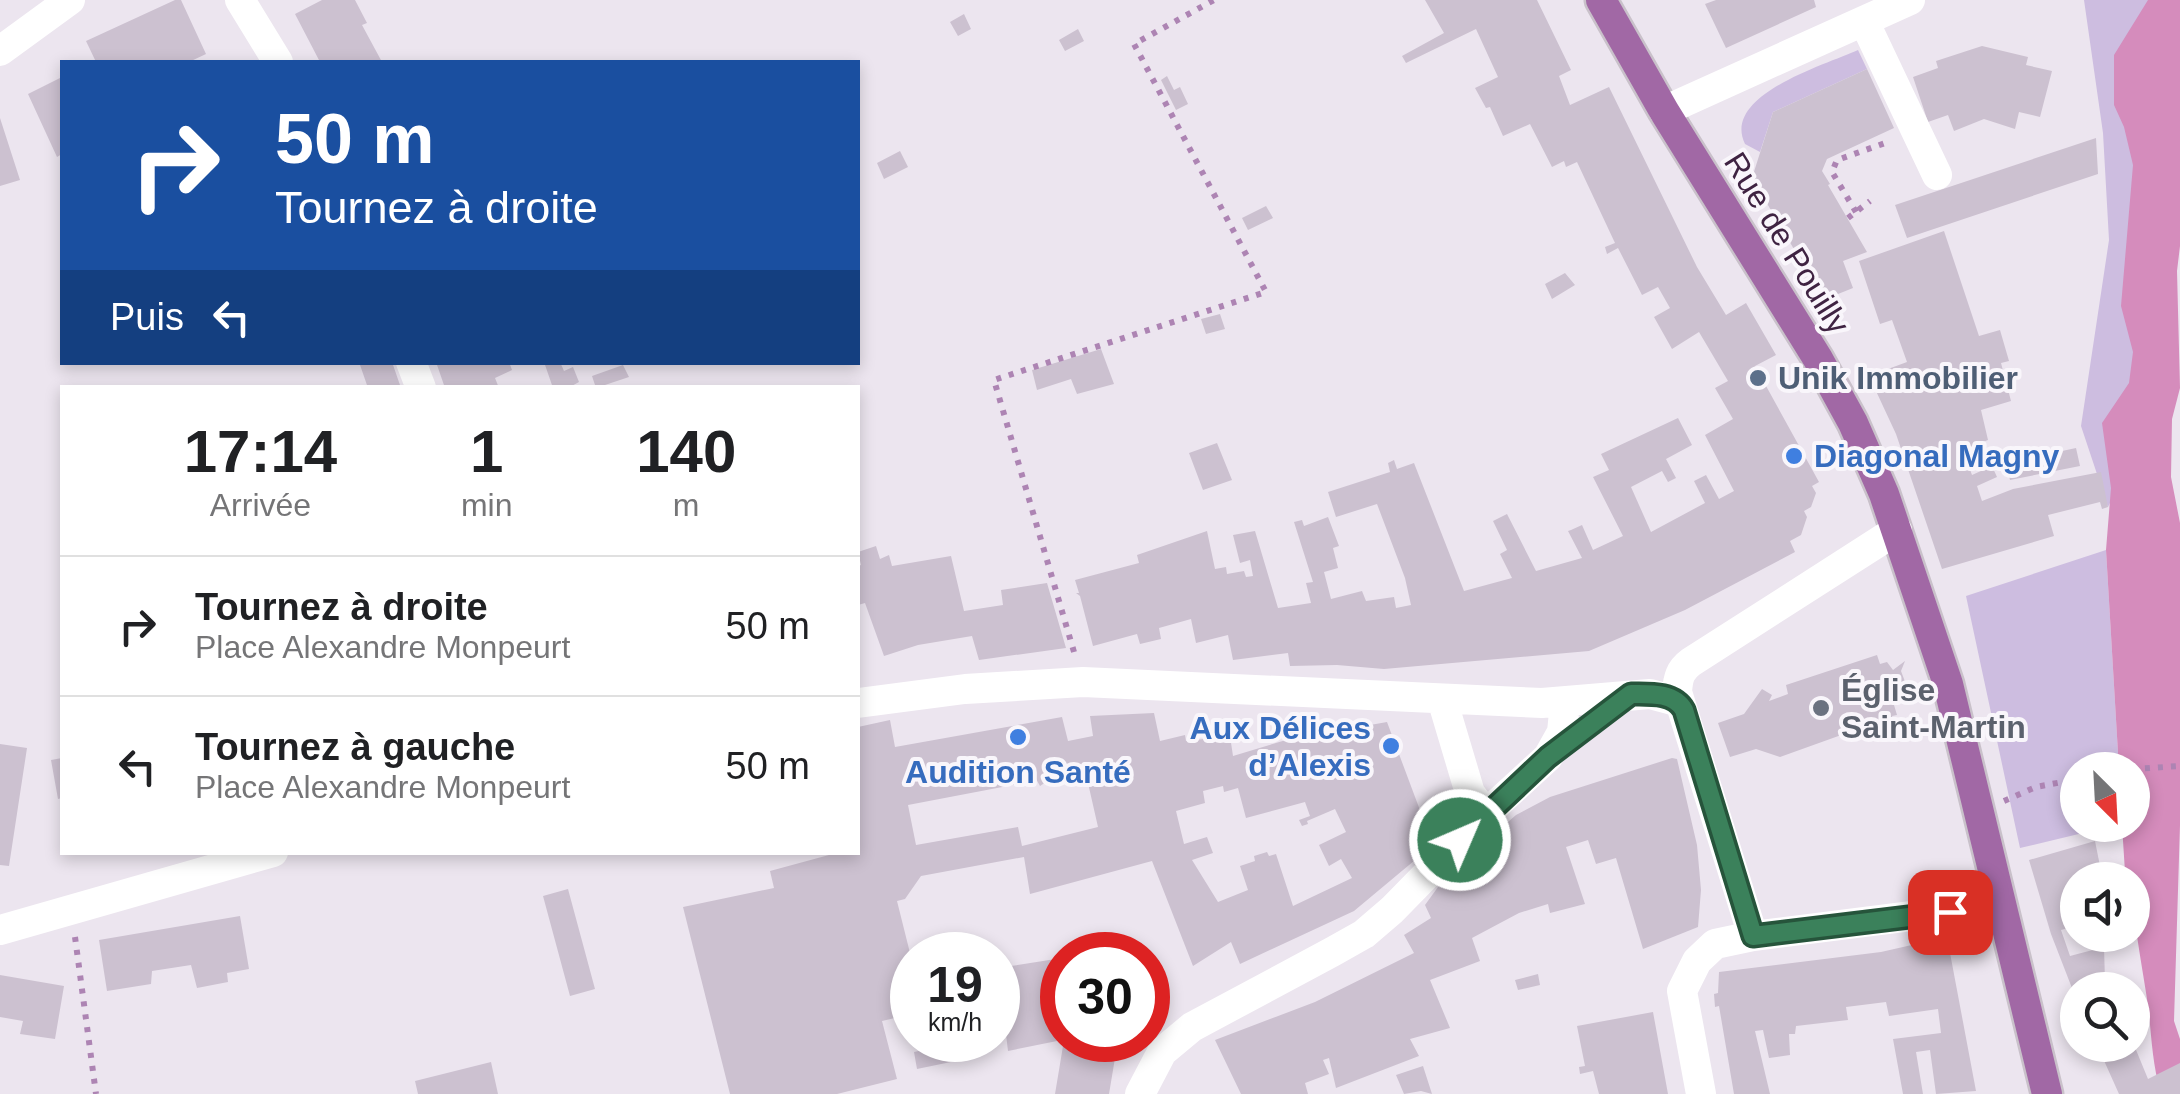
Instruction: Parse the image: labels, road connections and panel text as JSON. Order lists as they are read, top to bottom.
{
  "streets": {
    "main road": ["Rue de Pouilly"]
  },
  "places": [
    "Unik Immobilier",
    "Diagonal Magny",
    "Église Saint-Martin",
    "Audition Santé",
    "Aux Délices d’Alexis"
  ],
  "north": "bottom right",
  "page": {
    "turn": ["50 m", "Tournez à droite"],
    "then": "Puis",
    "eta": [
      "17:14",
      "Arrivée",
      "1",
      "min",
      "140",
      "m"
    ],
    "list": [
      {
        "name": "Tournez à droite",
        "note": "Place Alexandre Monpeurt",
        "value": "50 m"
      },
      {
        "name": "Tournez à gauche",
        "note": "Place Alexandre Monpeurt",
        "value": "50 m"
      }
    ],
    "speed": "19 km/h",
    "limit": "30"
  }
}
